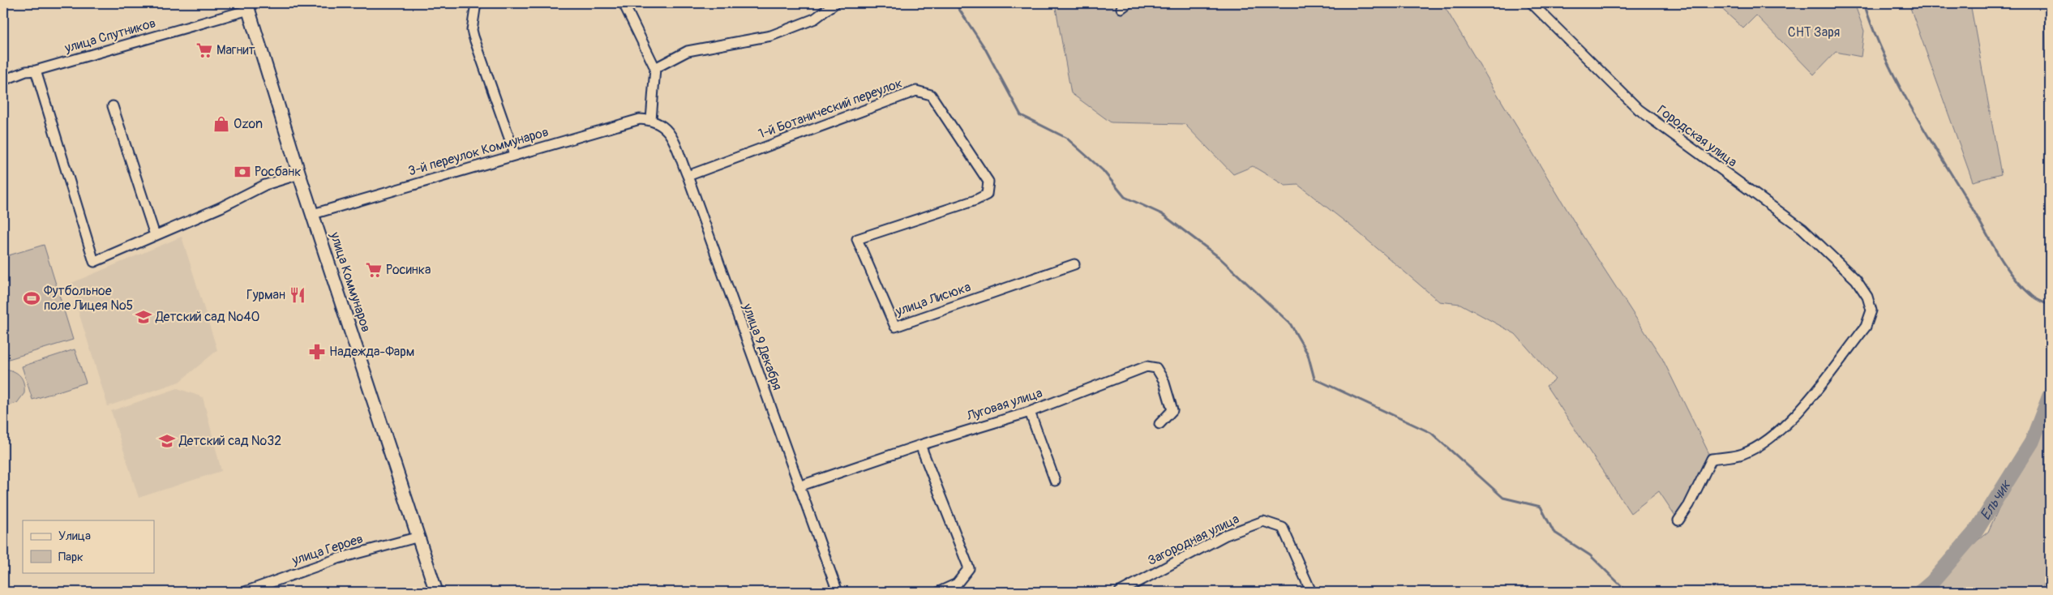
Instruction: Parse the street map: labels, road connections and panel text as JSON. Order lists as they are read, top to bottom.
{
  "streets": {
    "main road": ["улица Коммунаров"],
    "street": [
      "улица Спутников",
      "1-й Ботанический переулок",
      "Городская улица",
      "3-й переулок Коммунаров",
      "улица Лисюка",
      "улица 9 Декабря",
      "Луговая улица",
      "Загородная улица",
      "улица Героев"
    ]
  },
  "crossings": [
    ["улица Спутников", "улица Коммунаров"],
    ["1-й Ботанический переулок", "улица Лисюка"],
    ["1-й Ботанический переулок", "улица 9 Декабря"],
    ["3-й переулок Коммунаров", "улица Коммунаров"],
    ["3-й переулок Коммунаров", "улица 9 Декабря"],
    ["улица Коммунаров", "улица Героев"],
    ["улица 9 Декабря", "Луговая улица"]
  ],
  "water": ["Ельчик"],
  "parks": ["СНТ Заря"],
  "places": {
    "supermarket": ["Магнит", "Росинка"],
    "shop": ["Ozon"],
    "bank": ["Росбанк"],
    "restaurant": ["Гурман"],
    "sports": ["Футбольное поле Лицея №5"],
    "school or university": ["Детский сад №40", "Детский сад №32"],
    "pharmacy": ["Надежда-Фарм"]
  },
  "legend": ["Улица", "Парк"]
}
